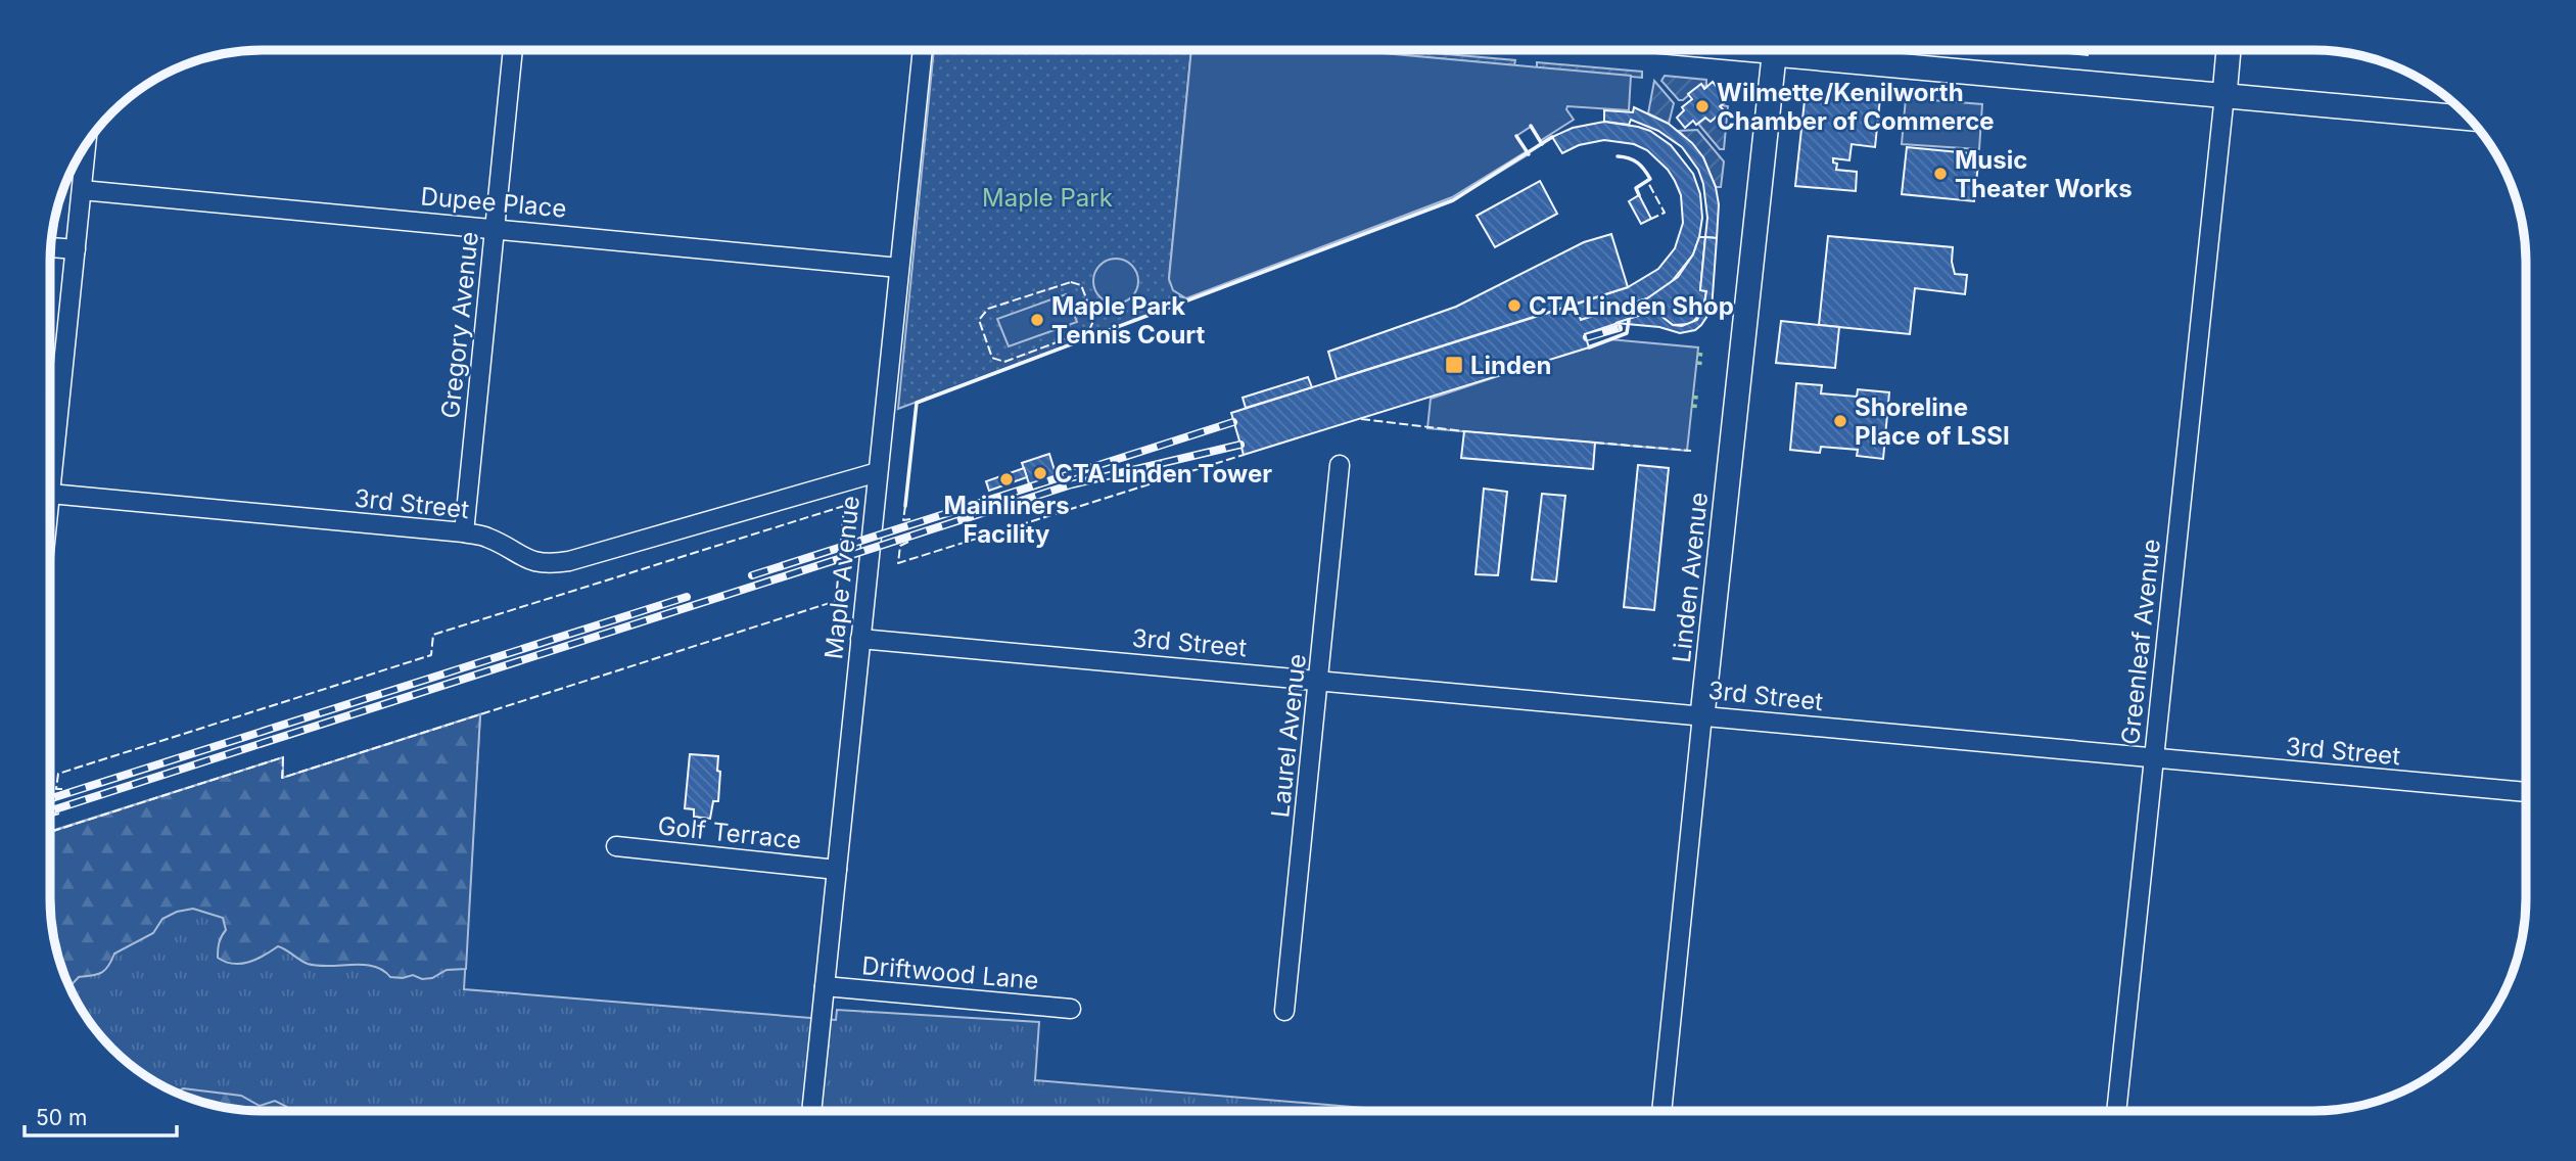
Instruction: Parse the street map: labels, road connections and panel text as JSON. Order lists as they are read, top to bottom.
{
  "streets": {
    "street": [
      "Dupee Place",
      "Gregory Avenue",
      "3rd Street",
      "Maple Avenue",
      "Linden Avenue",
      "Greenleaf Avenue",
      "Laurel Avenue",
      "Golf Terrace",
      "Driftwood Lane"
    ]
  },
  "crossings": [
    ["Dupee Place", "Gregory Avenue"],
    ["Dupee Place", "Maple Avenue"],
    ["Gregory Avenue", "3rd Street"],
    ["3rd Street", "Maple Avenue"],
    ["3rd Street", "Linden Avenue"],
    ["3rd Street", "Greenleaf Avenue"],
    ["3rd Street", "Laurel Avenue"],
    ["Maple Avenue", "Golf Terrace"],
    ["Maple Avenue", "Driftwood Lane"]
  ],
  "parks": ["Maple Park"],
  "places": {
    "other": [
      "Wilmette/Kenilworth Chamber of Commerce",
      "Music Theater Works",
      "CTA Linden Shop",
      "Maple Park Tennis Court",
      "Shoreline Place of LSSI",
      "CTA Linden Tower",
      "Mainliners Facility"
    ],
    "transit": ["Linden"]
  },
  "scale_bar": "50 m"
}
